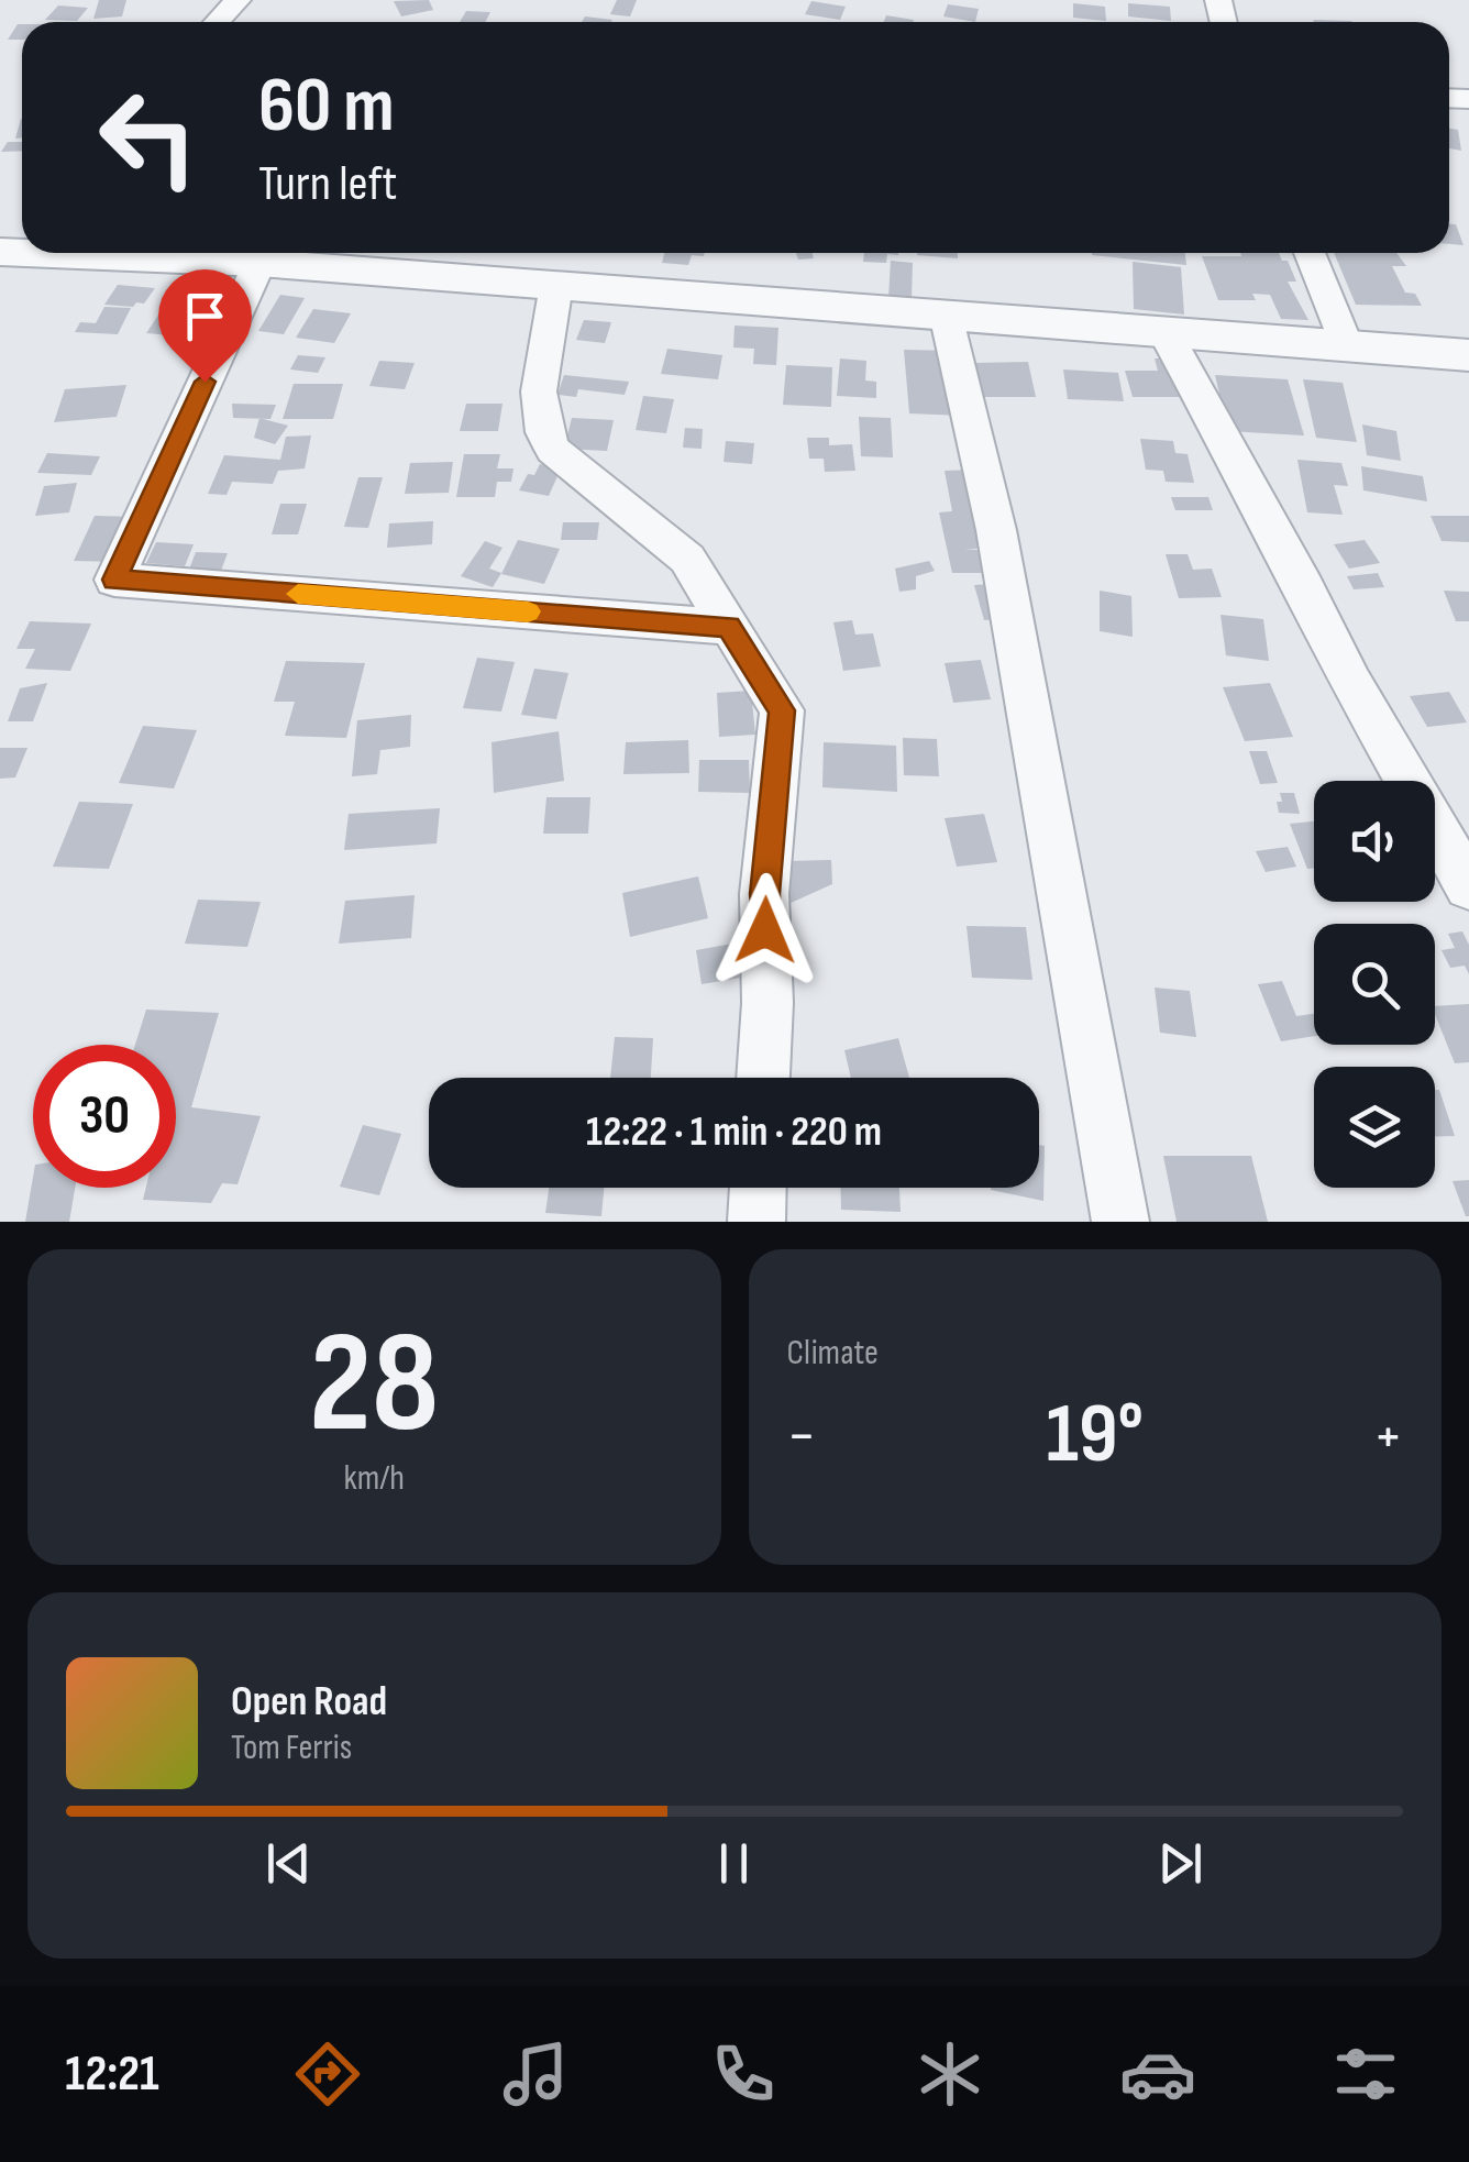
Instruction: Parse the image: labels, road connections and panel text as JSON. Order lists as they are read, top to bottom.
{
  "page": {
    "turn": ["60 m", "Turn left"],
    "limit": "30",
    "trip": "12:22 · 1 min · 220 m",
    "tile": [
      ["28", "km/h"],
      "Climate"
    ],
    "heat": ["−", "19°", "+"],
    "song": ["Open Road", "Tom Ferris"],
    "tabs": "12:21"
  }
}
